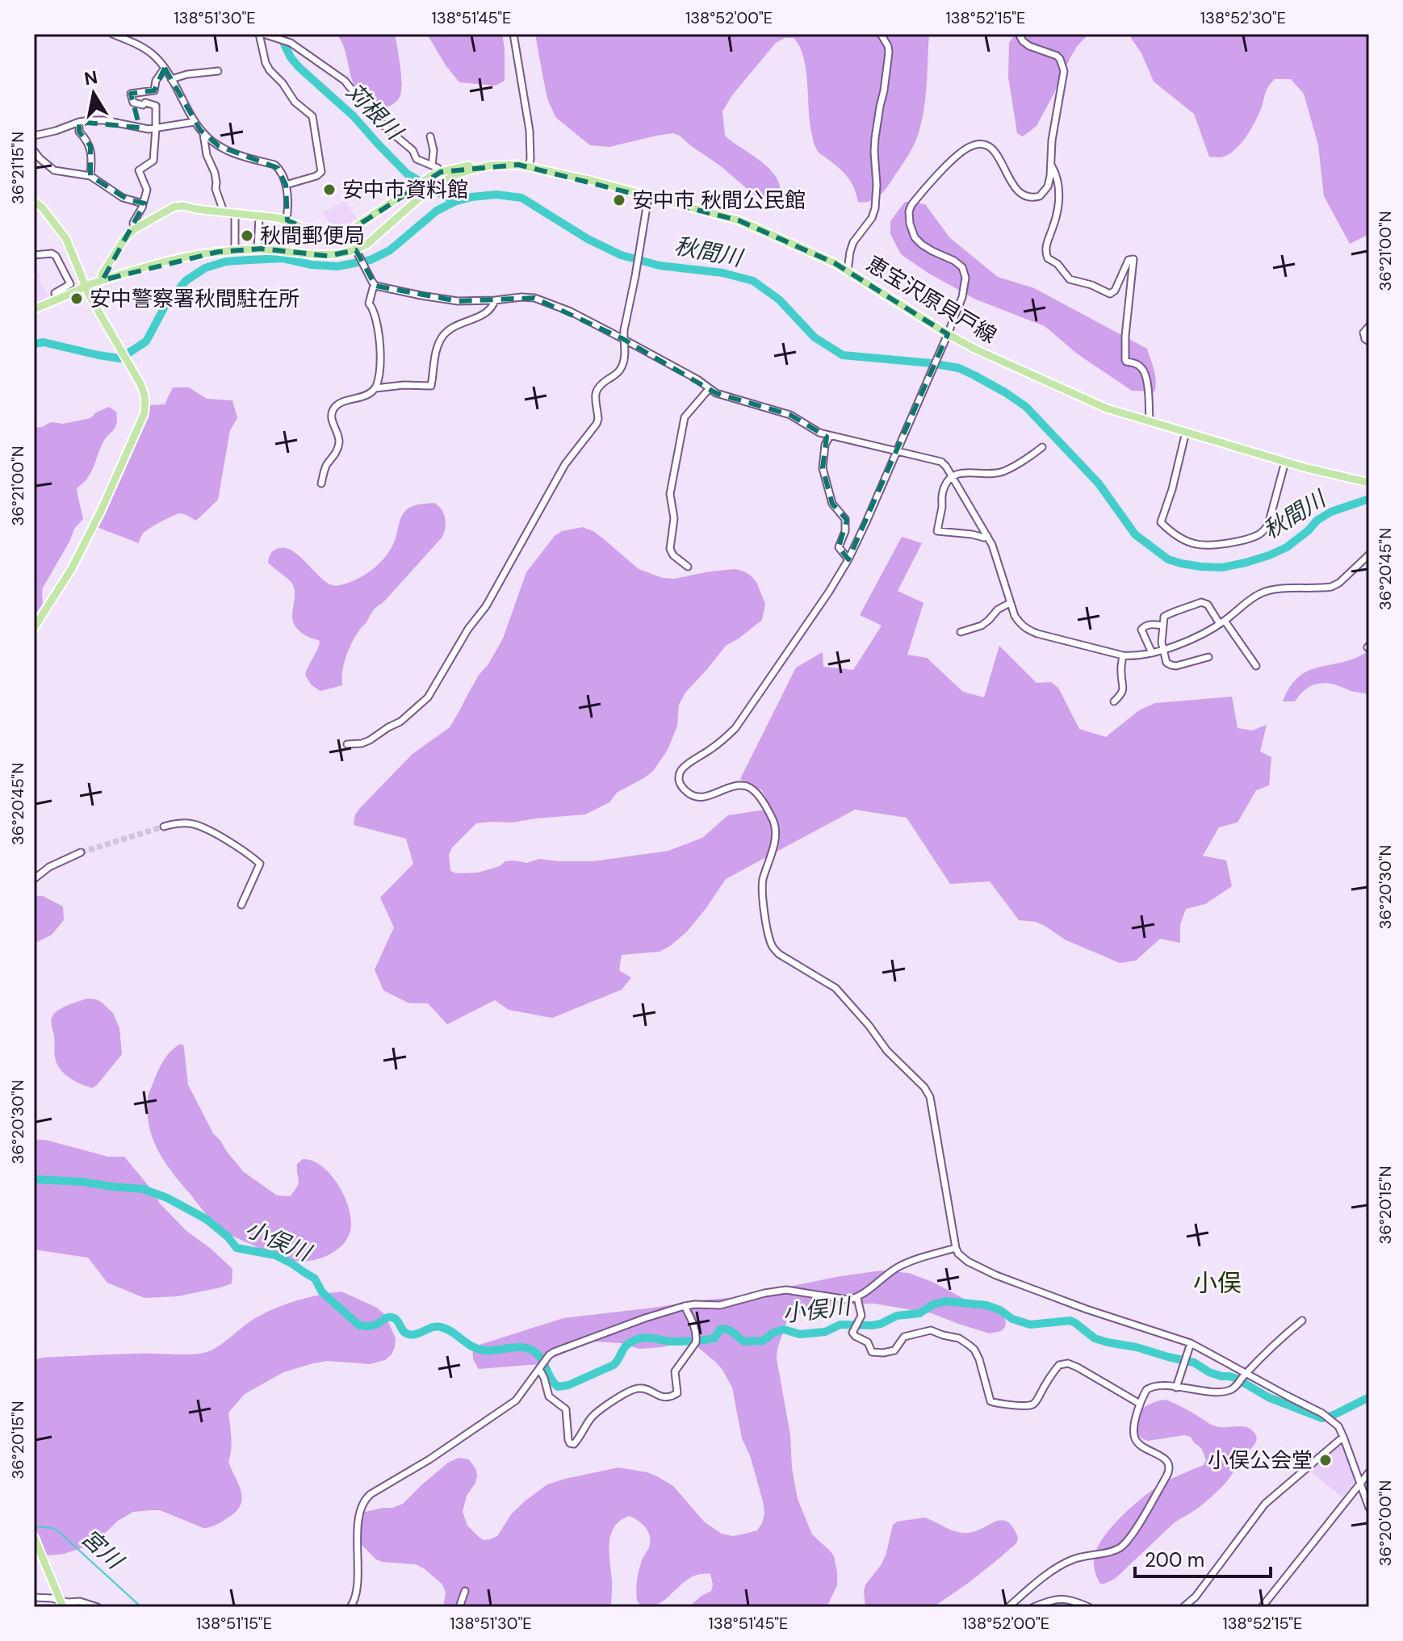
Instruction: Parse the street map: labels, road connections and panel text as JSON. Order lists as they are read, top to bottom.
{
  "streets": {
    "main road": ["恵宝沢原貝戸線"]
  },
  "districts": ["小俣"],
  "water": [
    "苅根川",
    "秋間川",
    "小俣川",
    "宮川"
  ],
  "places": [
    "安中市資料館",
    "安中市 秋間公民館",
    "秋間郵便局",
    "安中警察署秋間駐在所",
    "小俣公会堂"
  ],
  "scale_bar": "200 m",
  "north": "top",
  "coordinates": [
    "138°51'30\"E",
    "138°51'45\"E",
    "138°52'00\"E",
    "138°52'15\"E",
    "138°52'30\"E",
    "36°21'15\"N",
    "36°21'00\"N",
    "36°20'45\"N",
    "36°20'30\"N",
    "36°20'15\"N",
    "36°20'00\"N",
    "138°51'15\"E"
  ]
}
